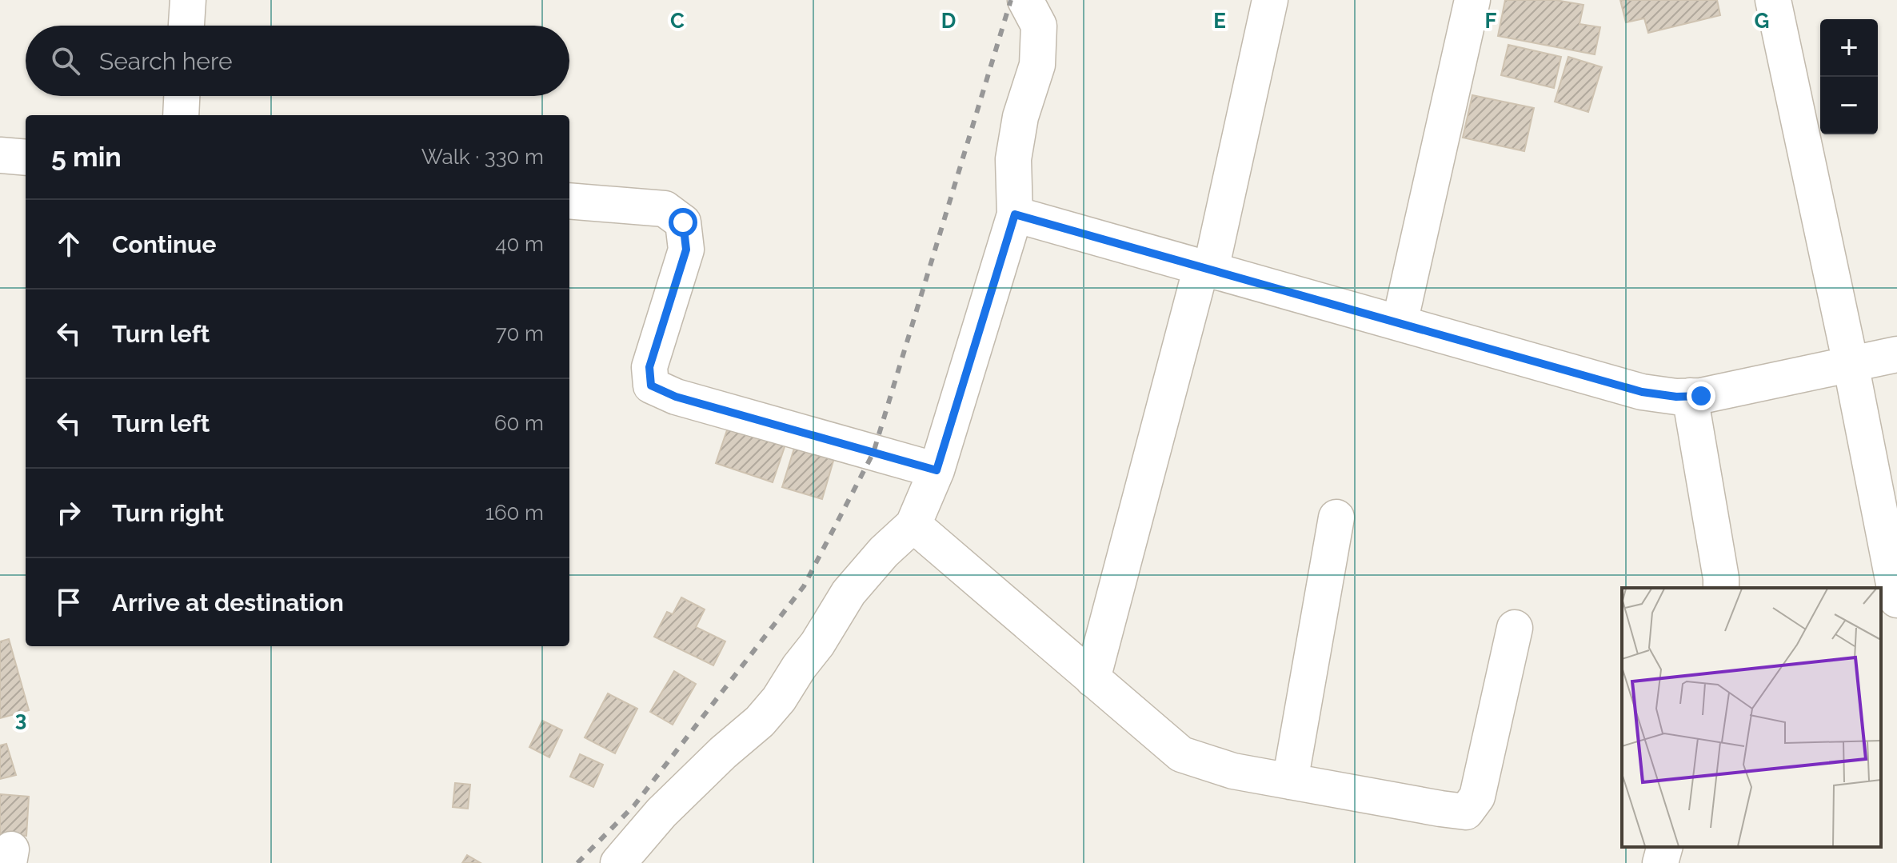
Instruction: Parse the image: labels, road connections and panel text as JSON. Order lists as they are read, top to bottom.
{
  "page": {
    "map_buttons": ["+", "−"],
    "search": "Search here",
    "heading": ["5 min", "Walk · 330 m"],
    "list": [
      ["Continue", "40 m"],
      ["Turn left", "70 m"],
      ["Turn left", "60 m"],
      ["Turn right", "160 m"],
      "Arrive at destination"
    ]
  },
  "grid": {
    "columns": [
      "C",
      "D",
      "E",
      "F",
      "G"
    ],
    "rows": ["3"]
  }
}
